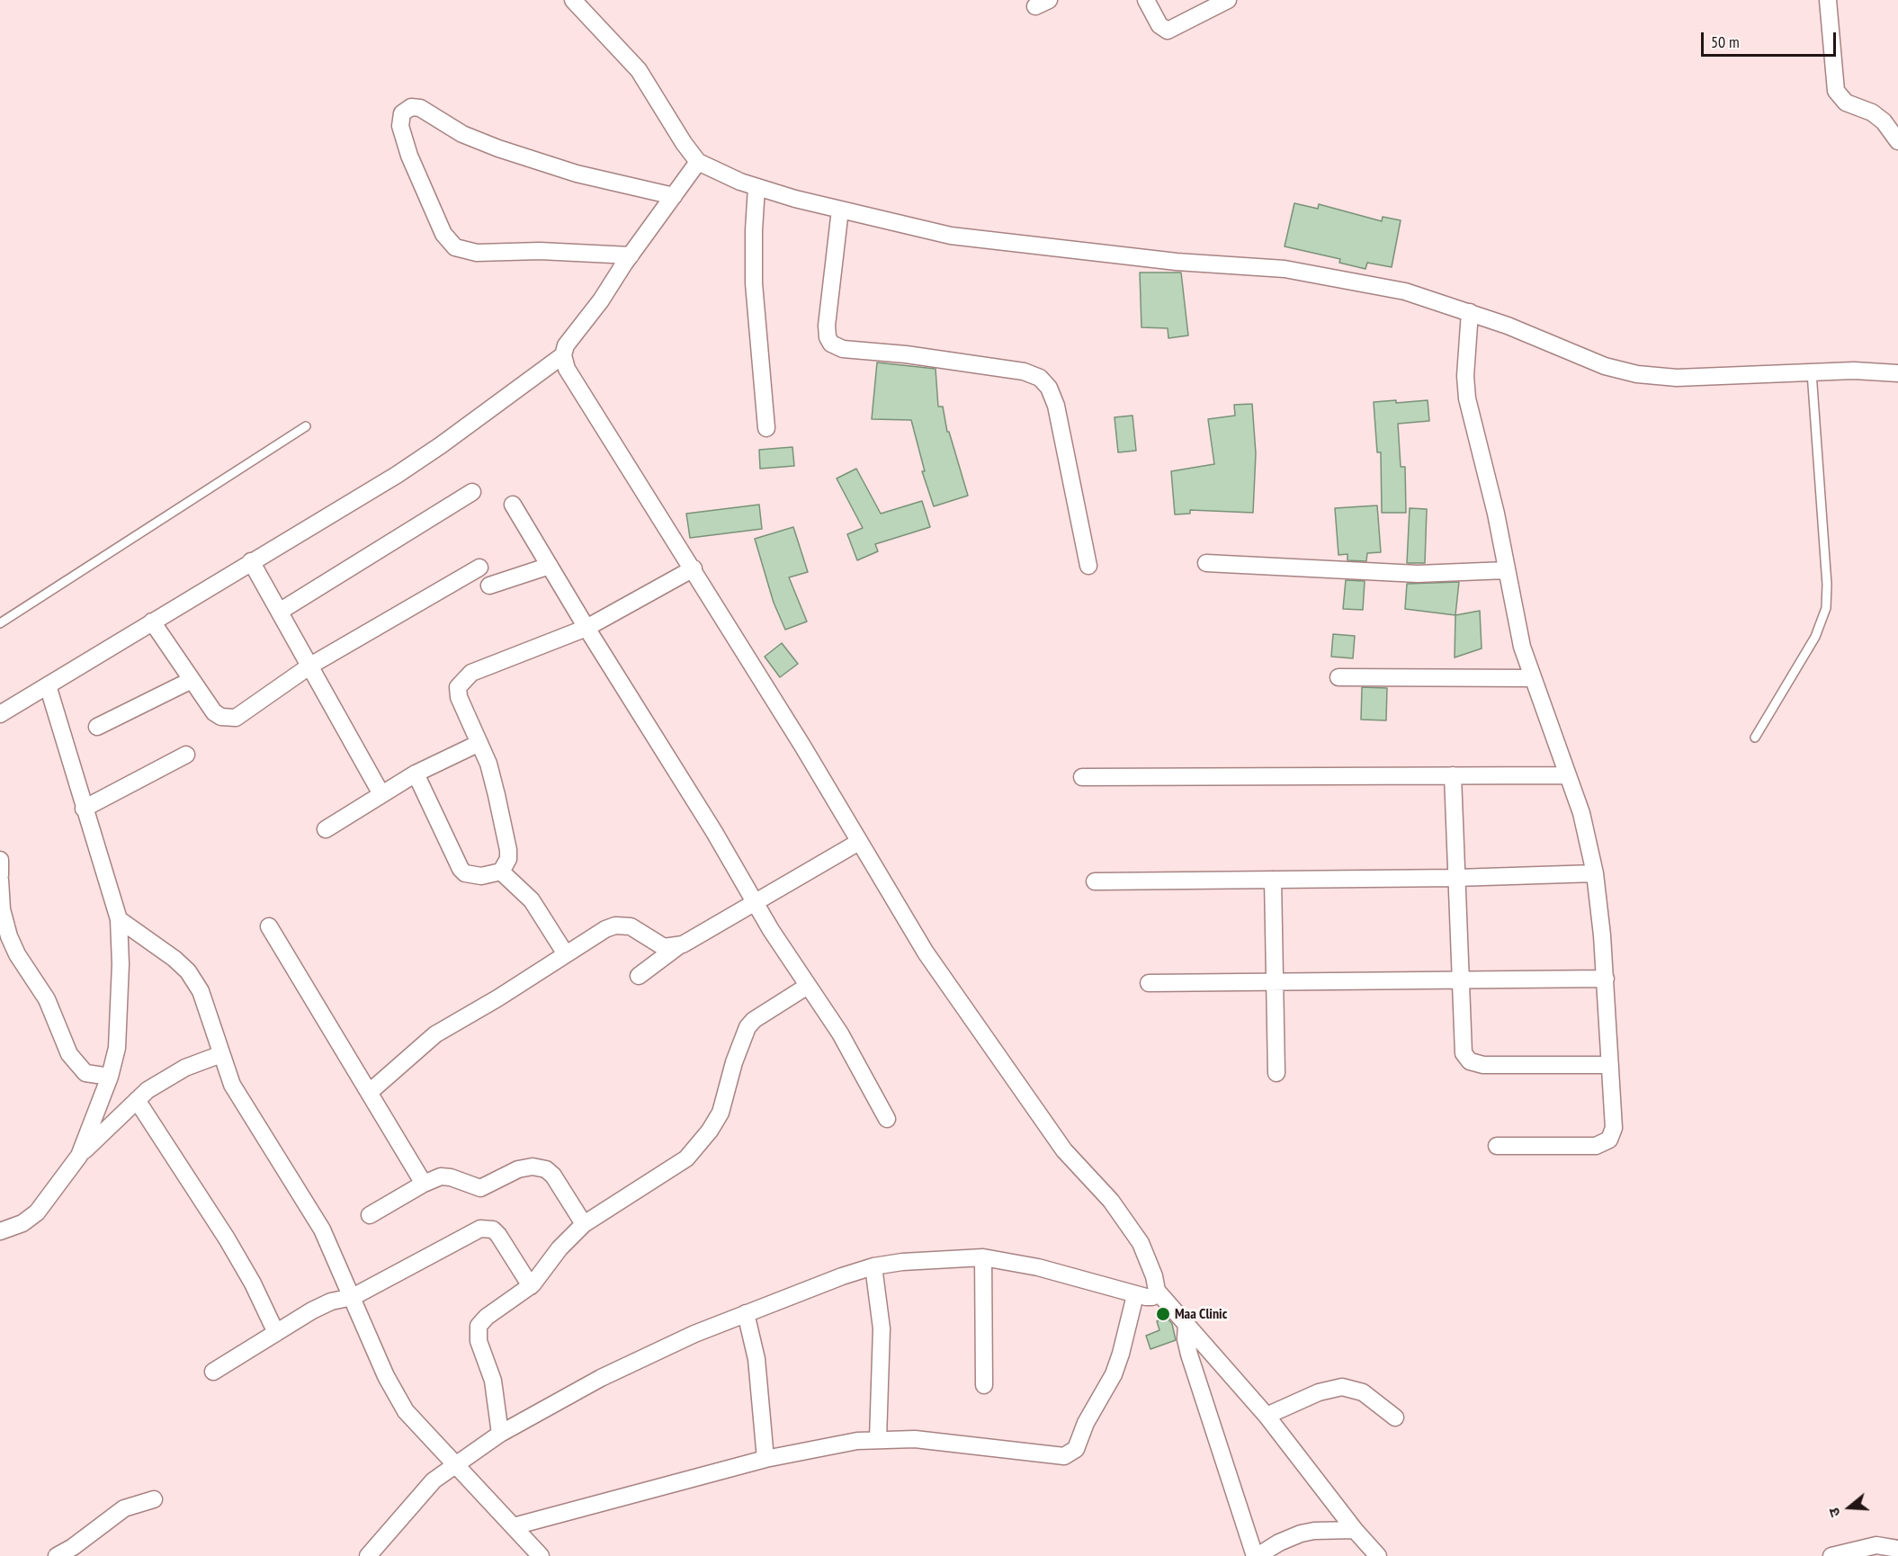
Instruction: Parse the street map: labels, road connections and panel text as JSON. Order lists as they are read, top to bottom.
{
  "places": ["Maa Clinic"],
  "scale_bar": "50 m",
  "north": "left"
}
